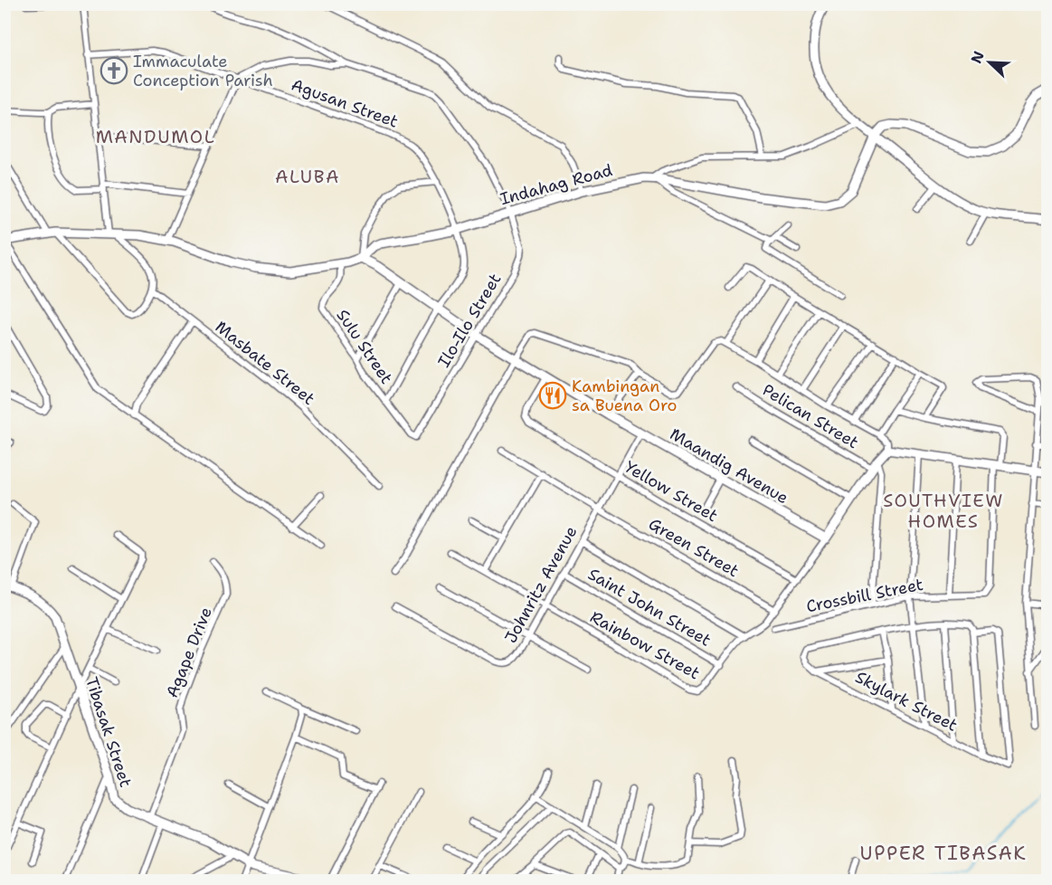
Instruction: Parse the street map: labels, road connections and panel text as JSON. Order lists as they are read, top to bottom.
{
  "streets": {
    "main road": ["Indahag Road", "Maandig Avenue", "Tibasak Street"],
    "street": [
      "Agusan Street",
      "Ilo-Ilo Street",
      "Sulu Street",
      "Masbate Street",
      "Pelican Street",
      "Yellow Street",
      "Green Street",
      "Johnritz Avenue",
      "Crossbill Street",
      "Saint John Street",
      "Rainbow Street",
      "Agape Drive",
      "Skylark Street"
    ]
  },
  "crossings": [
    ["Agusan Street", "Indahag Road"],
    ["Agusan Street", "Sulu Street"],
    ["Agusan Street", "Maandig Avenue"],
    ["Indahag Road", "Ilo-Ilo Street"],
    ["Indahag Road", "Sulu Street"],
    ["Indahag Road", "Maandig Avenue"],
    ["Ilo-Ilo Street", "Sulu Street"],
    ["Ilo-Ilo Street", "Maandig Avenue"],
    ["Maandig Avenue", "Yellow Street"],
    ["Maandig Avenue", "Johnritz Avenue"],
    ["Maandig Avenue", "Rainbow Street"],
    ["Yellow Street", "Johnritz Avenue"],
    ["Yellow Street", "Rainbow Street"],
    ["Green Street", "Johnritz Avenue"],
    ["Green Street", "Rainbow Street"],
    ["Johnritz Avenue", "Saint John Street"],
    ["Johnritz Avenue", "Rainbow Street"],
    ["Saint John Street", "Rainbow Street"],
    ["Agape Drive", "Tibasak Street"]
  ],
  "districts": [
    "MANDUMOL",
    "ALUBA",
    "SOUTHVIEW HOMES",
    "UPPER TIBASAK"
  ],
  "places": {
    "church": ["Immaculate Conception Parish"],
    "restaurant": ["Kambingan sa Buena Oro"]
  },
  "north": "top left"
}
